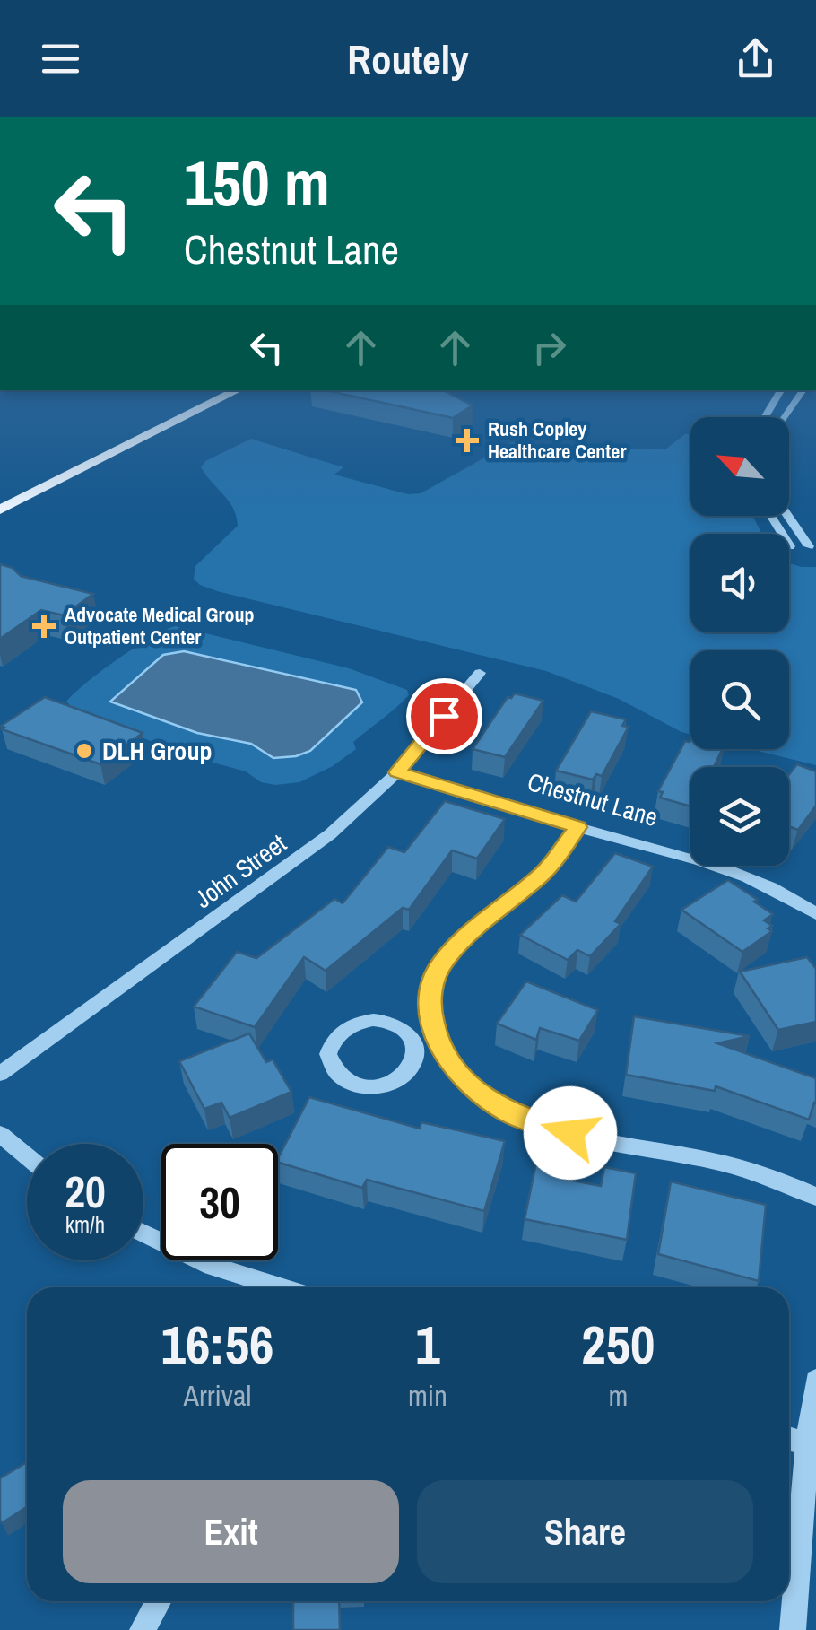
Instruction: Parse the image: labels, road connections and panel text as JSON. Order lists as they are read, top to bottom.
{
  "streets": {
    "street": ["Chestnut Lane", "John Street"]
  },
  "crossings": [
    ["Chestnut Lane", "John Street"]
  ],
  "places": {
    "health": ["Rush Copley Healthcare Center", "Advocate Medical Group Outpatient Center"],
    "other": ["DLH Group"]
  },
  "north": "top left",
  "page": {
    "header": "Routely",
    "turn": ["150 m", "Chestnut Lane"],
    "speed": "20 km/h",
    "limit": "30",
    "eta": [
      "16:56",
      "Arrival",
      "1",
      "min",
      "250",
      "m"
    ],
    "buttons": ["Exit", "Share"]
  }
}
